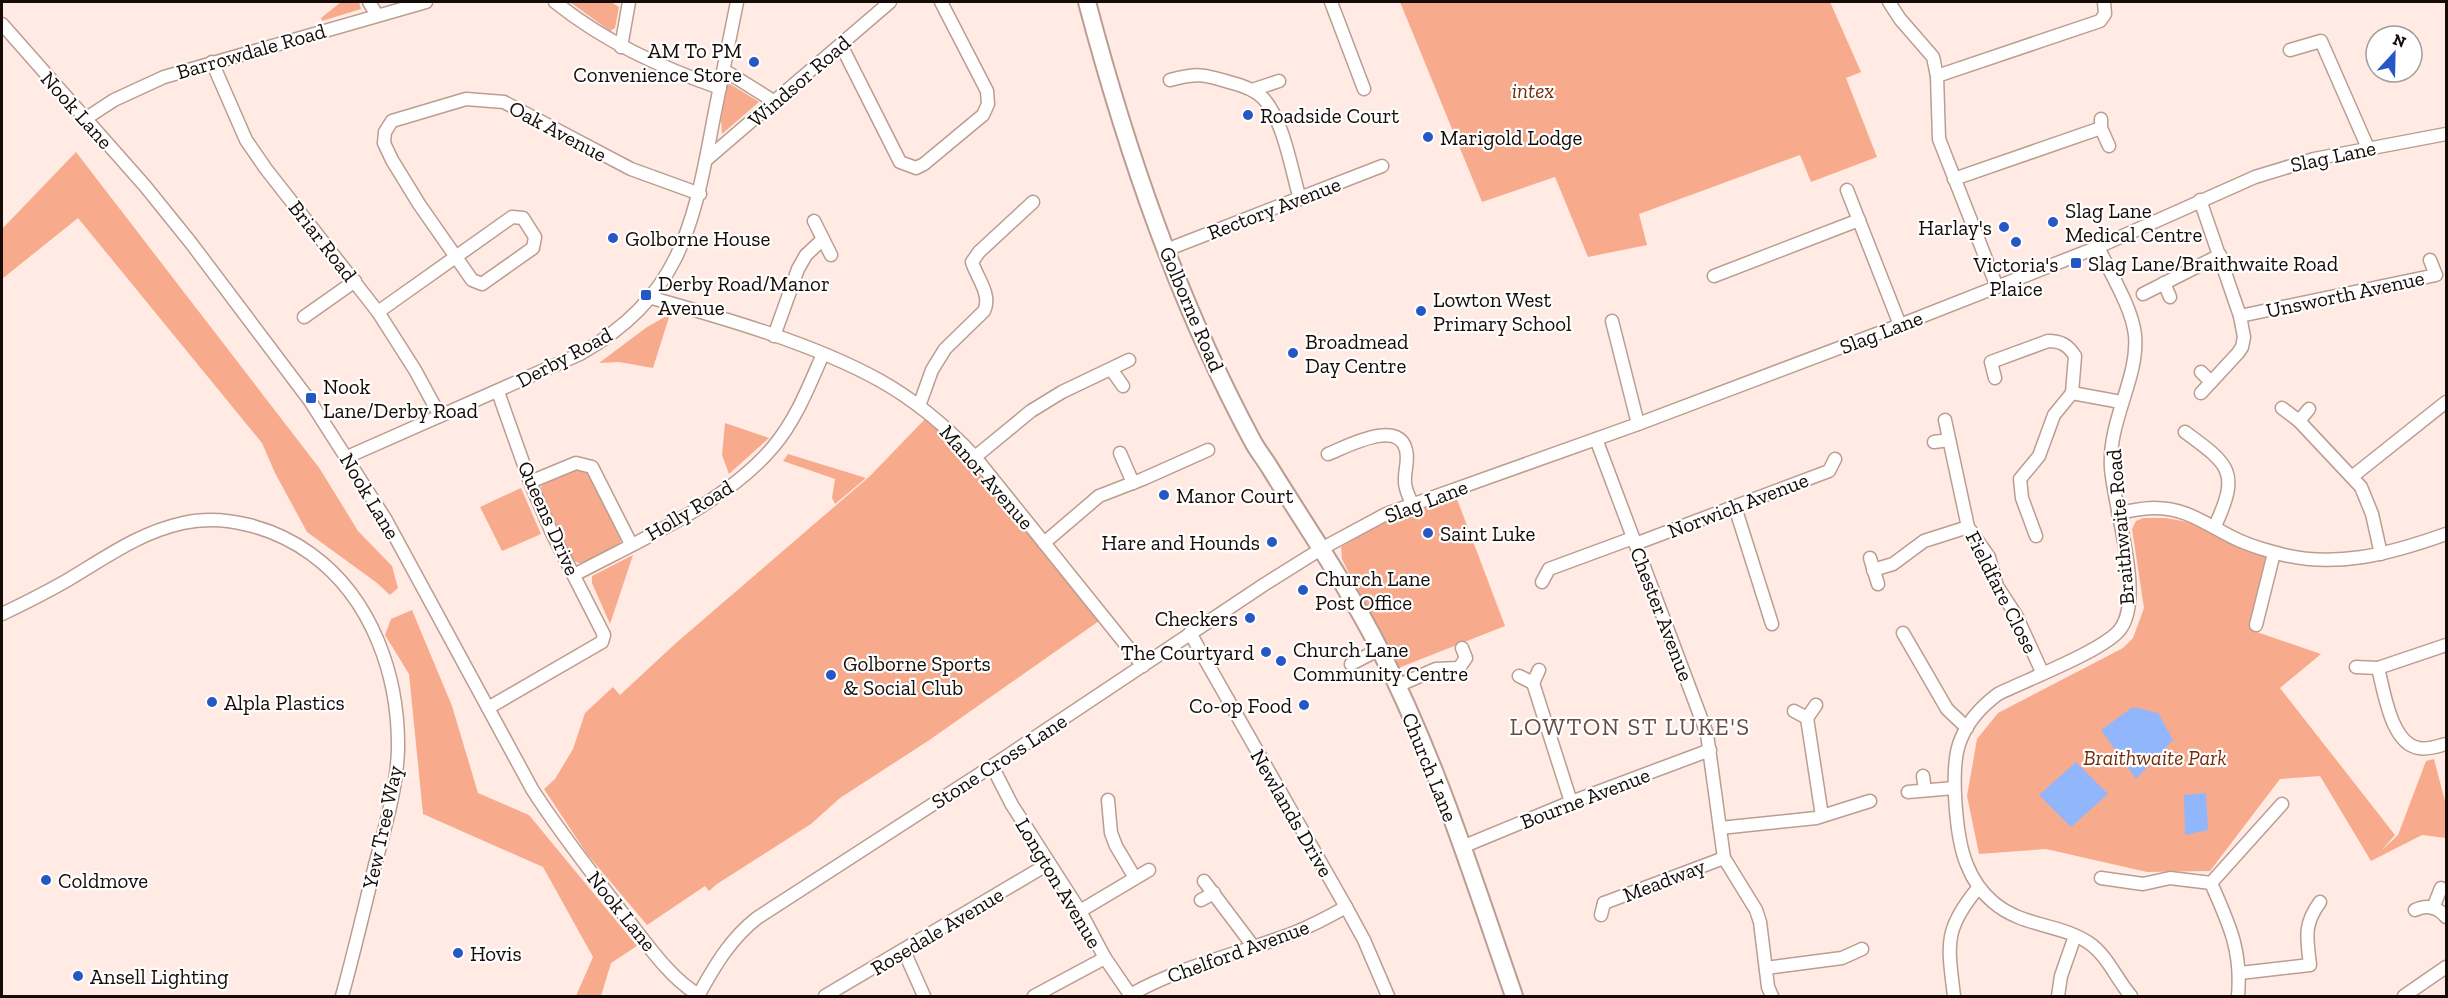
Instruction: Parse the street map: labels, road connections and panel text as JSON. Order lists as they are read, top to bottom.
{
  "streets": {
    "main road": ["Golborne Road", "Church Lane"],
    "street": [
      "Barrowdale Road",
      "Windsor Road",
      "Nook Lane",
      "Oak Avenue",
      "Slag Lane",
      "Rectory Avenue",
      "Briar Road",
      "Unsworth Avenue",
      "Derby Road",
      "Manor Avenue",
      "Norwich Avenue",
      "Holly Road",
      "Queens Drive",
      "Braithwaite Road",
      "Fieldfare Close",
      "Chester Avenue",
      "Stone Cross Lane",
      "Bourne Avenue",
      "Newlands Drive",
      "Yew Tree Way",
      "Meadway",
      "Longton Avenue",
      "Rosedale Avenue",
      "Chelford Avenue"
    ]
  },
  "crossings": [
    ["Barrowdale Road", "Nook Lane"],
    ["Barrowdale Road", "Briar Road"],
    ["Windsor Road", "Derby Road"],
    ["Nook Lane", "Derby Road"],
    ["Nook Lane", "Queens Drive"],
    ["Nook Lane", "Stone Cross Lane"],
    ["Oak Avenue", "Derby Road"],
    ["Slag Lane", "Golborne Road"],
    ["Slag Lane", "Braithwaite Road"],
    ["Slag Lane", "Chester Avenue"],
    ["Slag Lane", "Stone Cross Lane"],
    ["Slag Lane", "Church Lane"],
    ["Rectory Avenue", "Golborne Road"],
    ["Briar Road", "Derby Road"],
    ["Golborne Road", "Stone Cross Lane"],
    ["Golborne Road", "Church Lane"],
    ["Derby Road", "Manor Avenue"],
    ["Derby Road", "Queens Drive"],
    ["Manor Avenue", "Holly Road"],
    ["Manor Avenue", "Stone Cross Lane"],
    ["Norwich Avenue", "Chester Avenue"],
    ["Holly Road", "Queens Drive"],
    ["Braithwaite Road", "Fieldfare Close"],
    ["Chester Avenue", "Bourne Avenue"],
    ["Chester Avenue", "Meadway"],
    ["Stone Cross Lane", "Church Lane"],
    ["Stone Cross Lane", "Newlands Drive"],
    ["Stone Cross Lane", "Longton Avenue"],
    ["Church Lane", "Bourne Avenue"],
    ["Newlands Drive", "Chelford Avenue"],
    ["Longton Avenue", "Rosedale Avenue"],
    ["Longton Avenue", "Chelford Avenue"]
  ],
  "districts": ["LOWTON ST LUKE'S"],
  "parks": ["intex", "Braithwaite Park"],
  "places": {
    "other": [
      "AM To PM Convenience Store",
      "Roadside Court",
      "Marigold Lodge",
      "Slag Lane Medical Centre",
      "Harlay's",
      "Golborne House",
      "Victoria's Plaice",
      "Lowton West Primary School",
      "Broadmead Day Centre",
      "Manor Court",
      "Saint Luke",
      "Hare and Hounds",
      "Church Lane Post Office",
      "Checkers",
      "The Courtyard",
      "Church Lane Community Centre",
      "Golborne Sports & Social Club",
      "Alpla Plastics",
      "Co-op Food",
      "Coldmove",
      "Hovis",
      "Ansell Lighting"
    ],
    "transit": ["Slag Lane/Braithwaite Road", "Derby Road/Manor Avenue", "Nook Lane/Derby Road"]
  },
  "north": "top"
}
